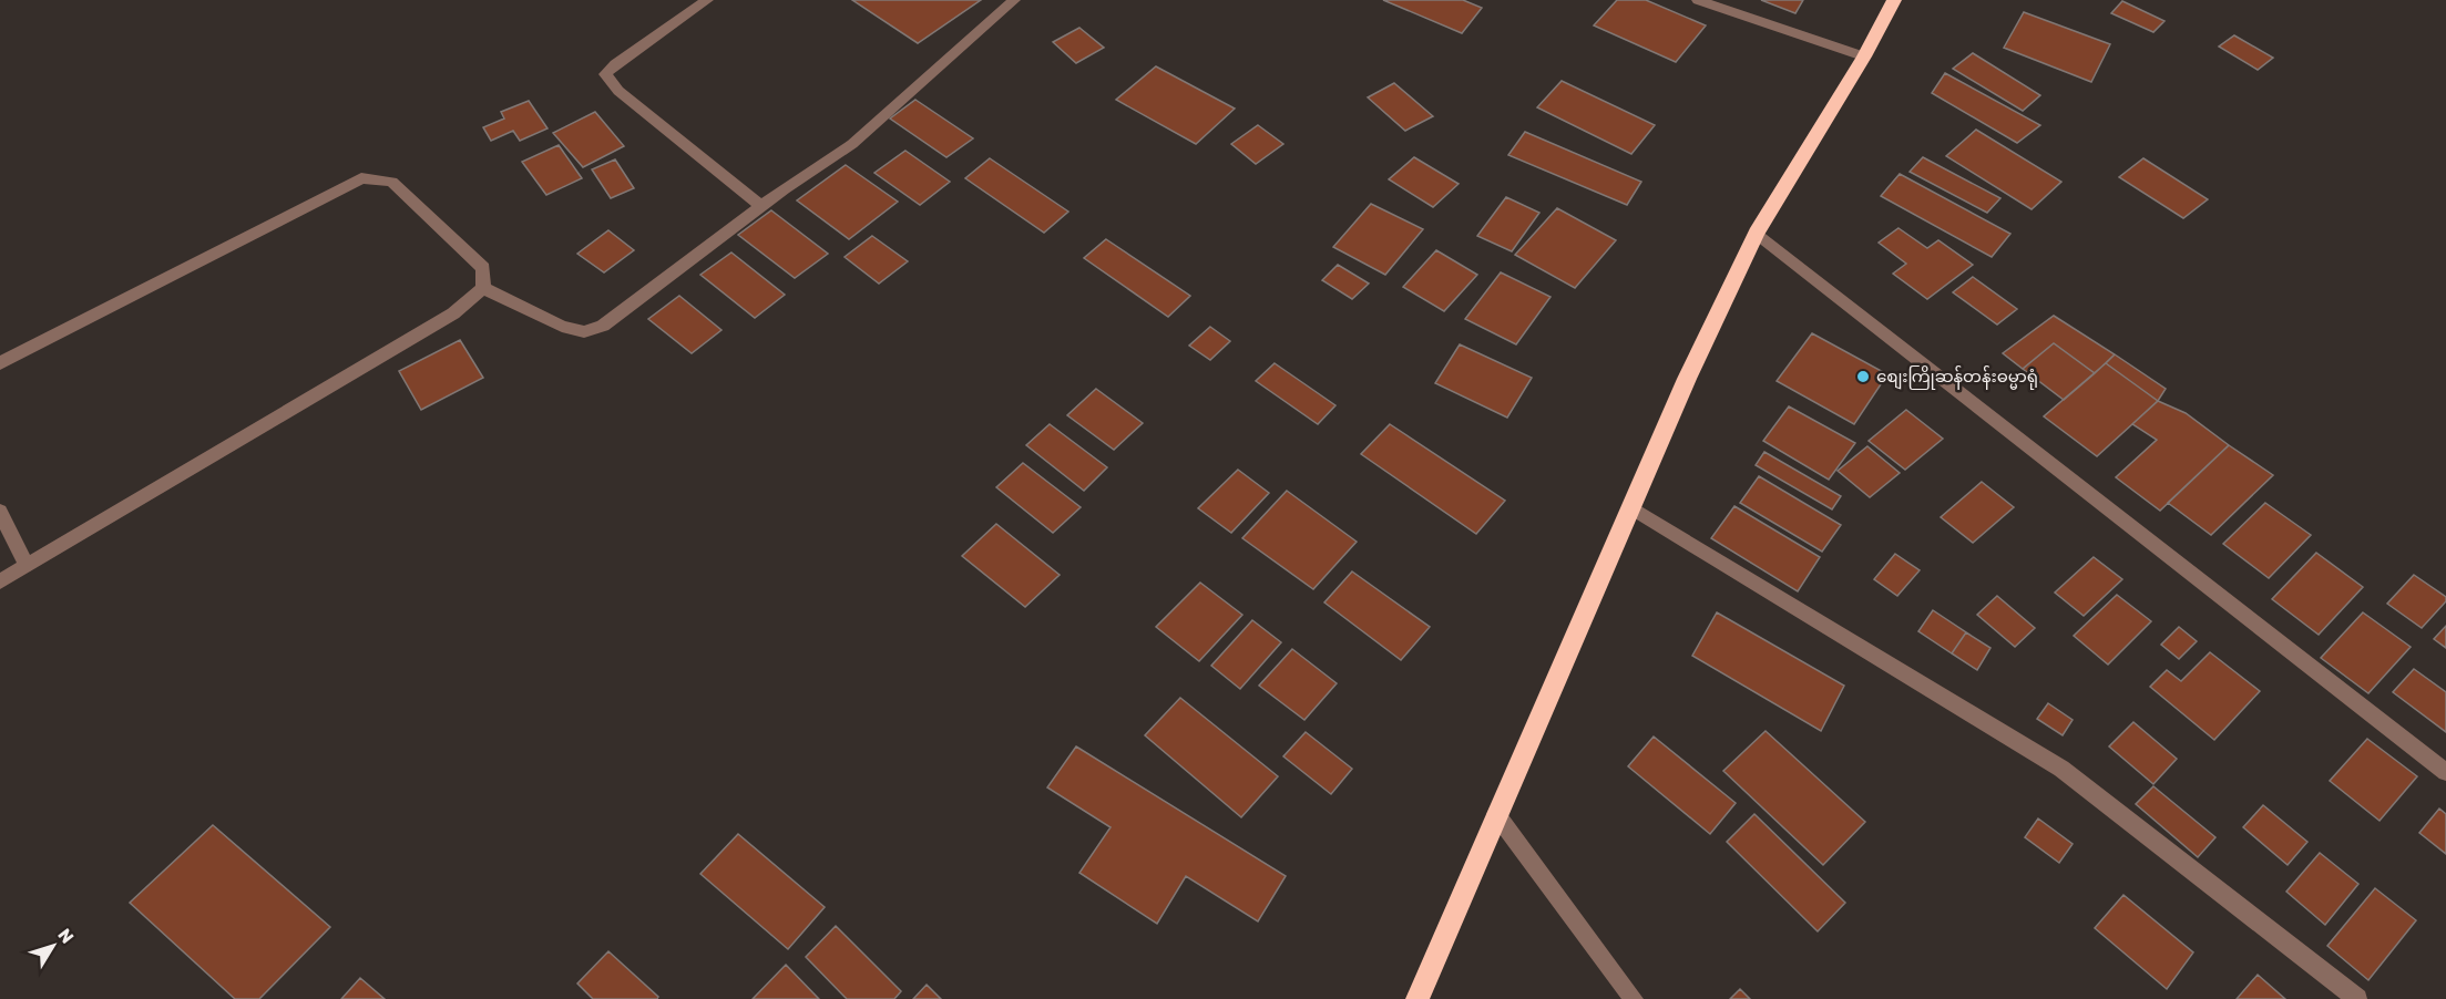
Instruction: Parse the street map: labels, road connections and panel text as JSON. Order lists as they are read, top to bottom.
{
  "places": ["စျေးကြိုဆန်တန်းဓမ္မာရုံ"],
  "north": "top right"
}
